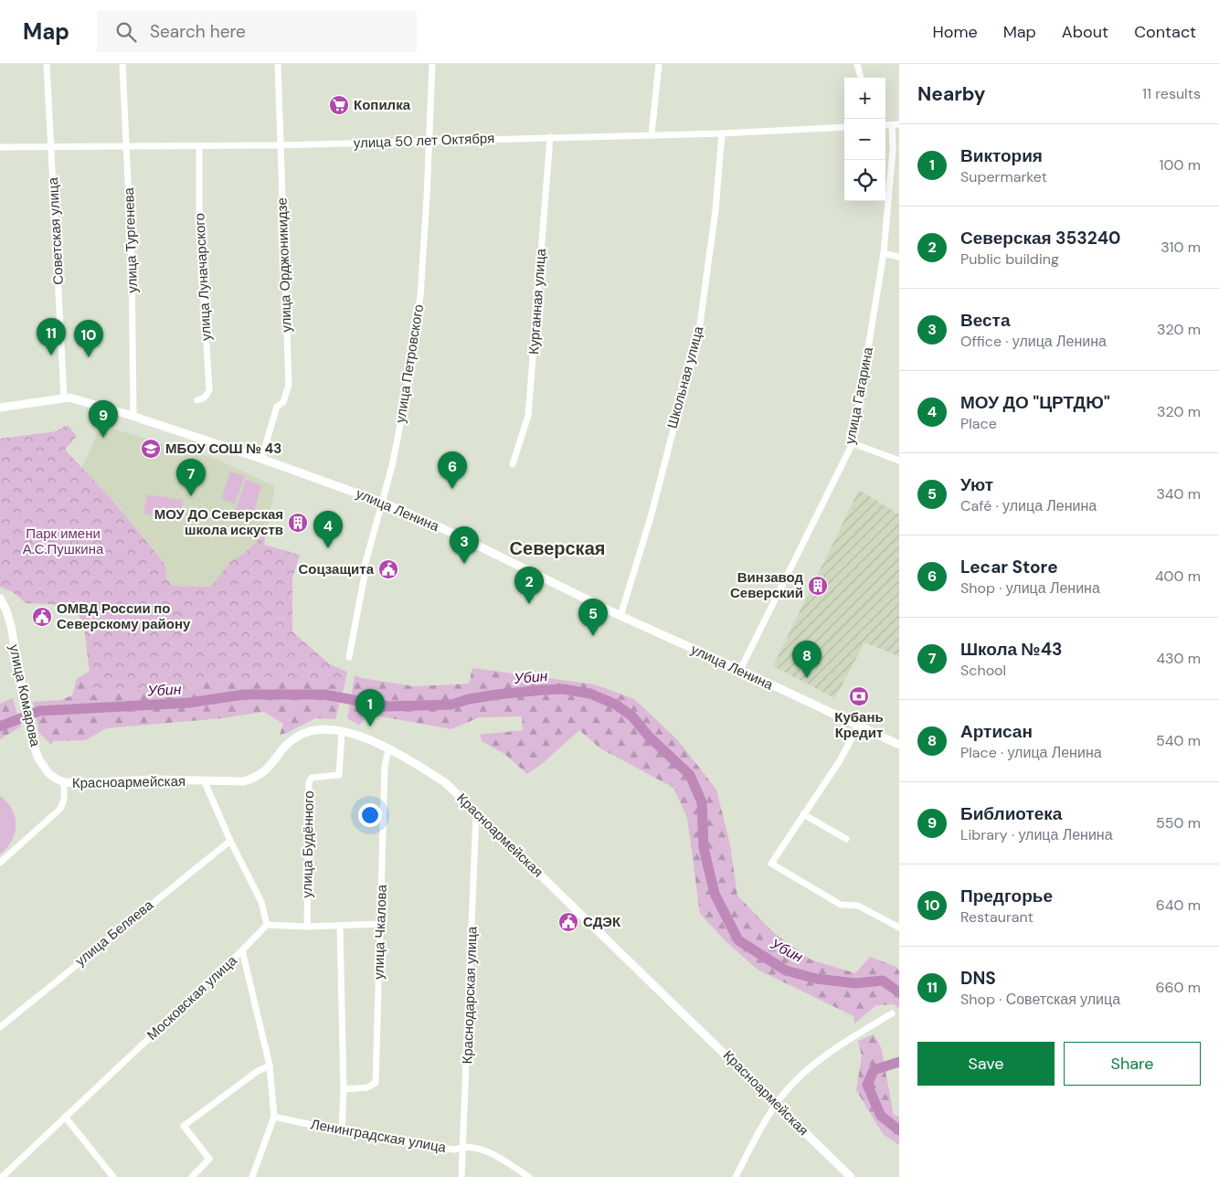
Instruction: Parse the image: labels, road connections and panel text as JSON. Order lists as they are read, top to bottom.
{
  "streets": {
    "street": [
      "улица 50 лет Октября",
      "Советская улица",
      "улица Тургенева",
      "улица Орджоникидзе",
      "улица Луначарского",
      "Курганная улица",
      "улица Петровского",
      "Школьная улица",
      "улица Гагарина",
      "улица Ленина",
      "улица Комарова",
      "Красноармейская",
      "улица Будённого",
      "улица Чкалова",
      "улица Беляева",
      "Краснодарская улица",
      "Московская улица",
      "Ленинградская улица"
    ]
  },
  "crossings": [
    ["улица 50 лет Октября", "Советская улица"],
    ["улица 50 лет Октября", "улица Тургенева"],
    ["улица 50 лет Октября", "улица Орджоникидзе"],
    ["улица 50 лет Октября", "улица Луначарского"],
    ["улица 50 лет Октября", "Курганная улица"],
    ["улица 50 лет Октября", "улица Петровского"],
    ["улица 50 лет Октября", "Школьная улица"],
    ["Советская улица", "улица Ленина"],
    ["улица Тургенева", "улица Ленина"],
    ["улица Орджоникидзе", "улица Ленина"],
    ["улица Петровского", "улица Ленина"],
    ["Школьная улица", "улица Ленина"],
    ["улица Гагарина", "улица Ленина"],
    ["улица Комарова", "Красноармейская"],
    ["Красноармейская", "улица Будённого"],
    ["Красноармейская", "улица Чкалова"],
    ["Красноармейская", "Краснодарская улица"],
    ["Краснодарская улица", "Ленинградская улица"]
  ],
  "districts": ["Северская"],
  "water": ["Убин"],
  "parks": ["Парк имени А.С.Пушкина"],
  "places": {
    "supermarket": ["Копилка"],
    "school or university": ["МБОУ СОШ № 43"],
    "building": ["МОУ ДО Северская школа искуств", "Винзавод Северский"],
    "public building": ["Соцзащита", "ОМВД России по Северскому району", "СДЭК"],
    "bank": ["Кубань Кредит"]
  },
  "page": {
    "header": "Map",
    "search": "Search here",
    "nav": [
      "Home",
      "Map",
      "About",
      "Contact"
    ],
    "heading": ["Nearby", "11 results"],
    "map_buttons": ["+", "−"],
    "list": [
      {
        "mark": "1",
        "name": "Виктория",
        "note": "Supermarket",
        "value": "100 m"
      },
      {
        "mark": "2",
        "name": "Северская 353240",
        "note": "Public building",
        "value": "310 m"
      },
      {
        "mark": "3",
        "name": "Веста",
        "note": "Office · улица Ленина",
        "value": "320 m"
      },
      {
        "mark": "4",
        "name": "МОУ ДО \"ЦРТДЮ\"",
        "note": "Place",
        "value": "320 m"
      },
      {
        "mark": "5",
        "name": "Уют",
        "note": "Café · улица Ленина",
        "value": "340 m"
      },
      {
        "mark": "6",
        "name": "Lecar Store",
        "note": "Shop · улица Ленина",
        "value": "400 m"
      },
      {
        "mark": "7",
        "name": "Школа №43",
        "note": "School",
        "value": "430 m"
      },
      {
        "mark": "8",
        "name": "Артисан",
        "note": "Place · улица Ленина",
        "value": "540 m"
      },
      {
        "mark": "9",
        "name": "Библиотека",
        "note": "Library · улица Ленина",
        "value": "550 m"
      },
      {
        "mark": "10",
        "name": "Предгорье",
        "note": "Restaurant",
        "value": "640 m"
      },
      {
        "mark": "11",
        "name": "DNS",
        "note": "Shop · Советская улица",
        "value": "660 m"
      }
    ],
    "pins": [
      "11",
      "10",
      "9",
      "6",
      "7",
      "4",
      "3",
      "2",
      "5",
      "8",
      "1"
    ],
    "buttons": ["Save", "Share"]
  }
}
